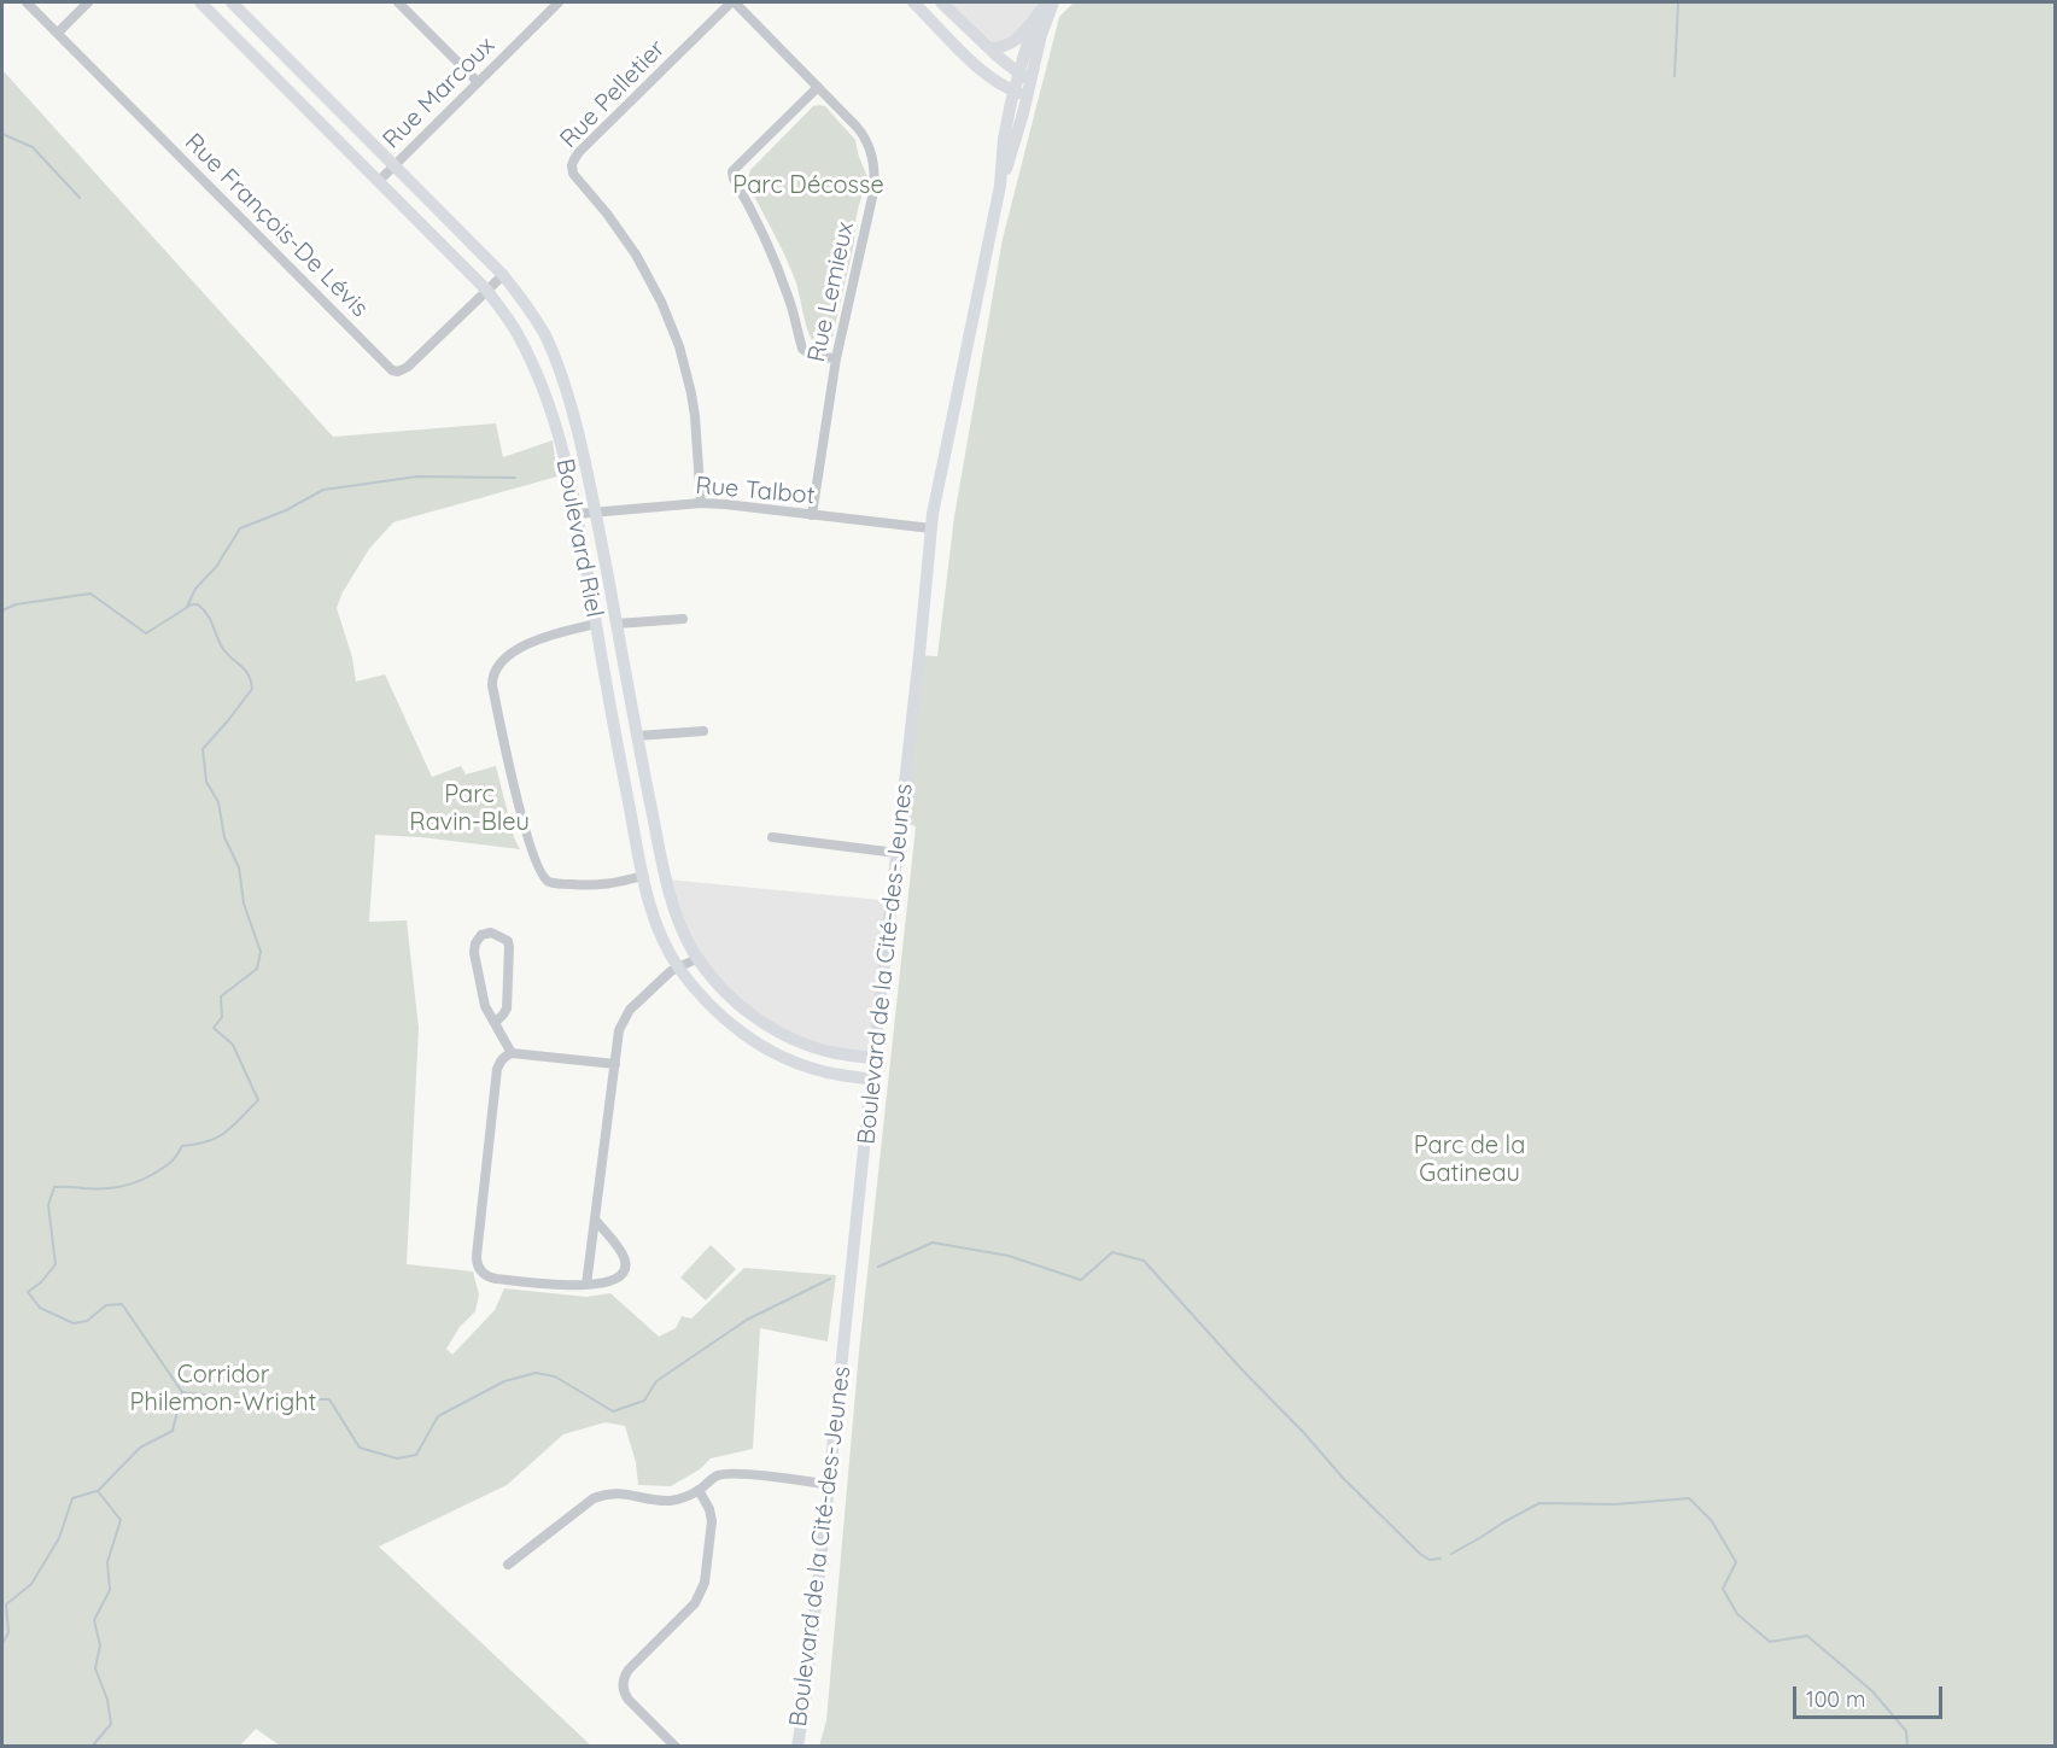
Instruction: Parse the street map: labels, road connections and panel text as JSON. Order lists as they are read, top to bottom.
{
  "streets": {
    "street": [
      "Rue Marcoux",
      "Rue Pelletier",
      "Rue François-De Lévis",
      "Rue Lemieux",
      "Rue Talbot",
      "Boulevard Riel",
      "Boulevard de la Cité-des-Jeunes"
    ]
  },
  "crossings": [
    ["Rue Marcoux", "Boulevard Riel"],
    ["Rue Pelletier", "Rue Lemieux"],
    ["Rue Pelletier", "Rue Talbot"],
    ["Rue François-De Lévis", "Boulevard Riel"],
    ["Rue Lemieux", "Rue Talbot"],
    ["Rue Talbot", "Boulevard Riel"],
    ["Rue Talbot", "Boulevard de la Cité-des-Jeunes"],
    ["Boulevard Riel", "Boulevard de la Cité-des-Jeunes"]
  ],
  "parks": [
    "Parc Décosse",
    "Parc Ravin-Bleu",
    "Parc de la Gatineau",
    "Corridor Philemon-Wright"
  ],
  "scale_bar": "100 m"
}
